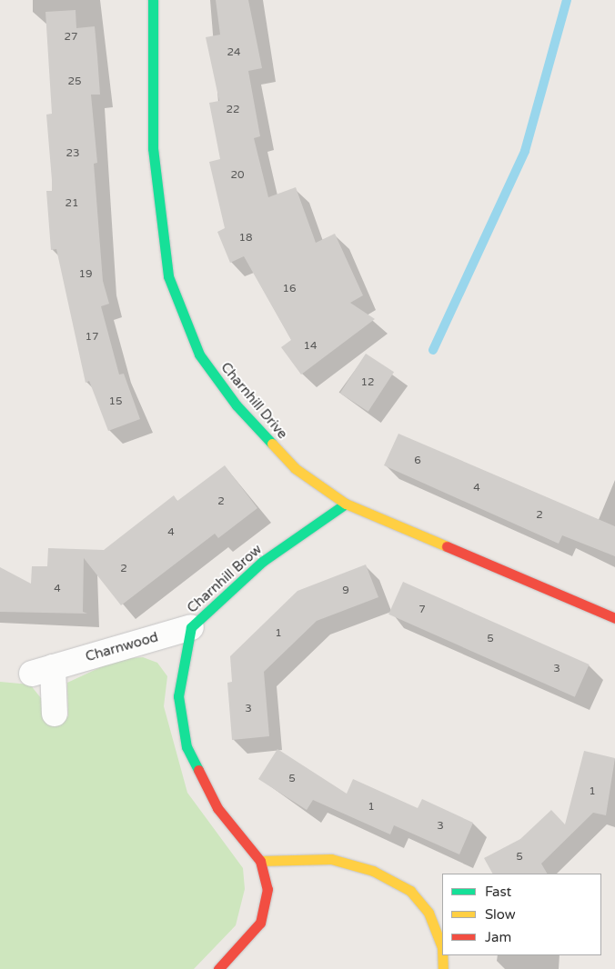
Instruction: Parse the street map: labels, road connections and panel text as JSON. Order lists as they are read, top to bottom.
{
  "streets": {
    "street": ["Charnhill Drive", "Charnhill Brow", "Charnwood"]
  },
  "crossings": [
    ["Charnhill Drive", "Charnhill Brow"],
    ["Charnhill Brow", "Charnwood"]
  ],
  "house_numbers": [
    "27",
    "24",
    "25",
    "22",
    "23",
    "20",
    "21",
    "18",
    "19",
    "16",
    "17",
    "14",
    "12",
    "15",
    "6",
    "4",
    "2",
    "2",
    "4",
    "2",
    "4",
    "9",
    "7",
    "1",
    "5",
    "3",
    "3",
    "5",
    "1",
    "1",
    "3",
    "5"
  ],
  "legend": ["Fast", "Slow", "Jam"]
}
